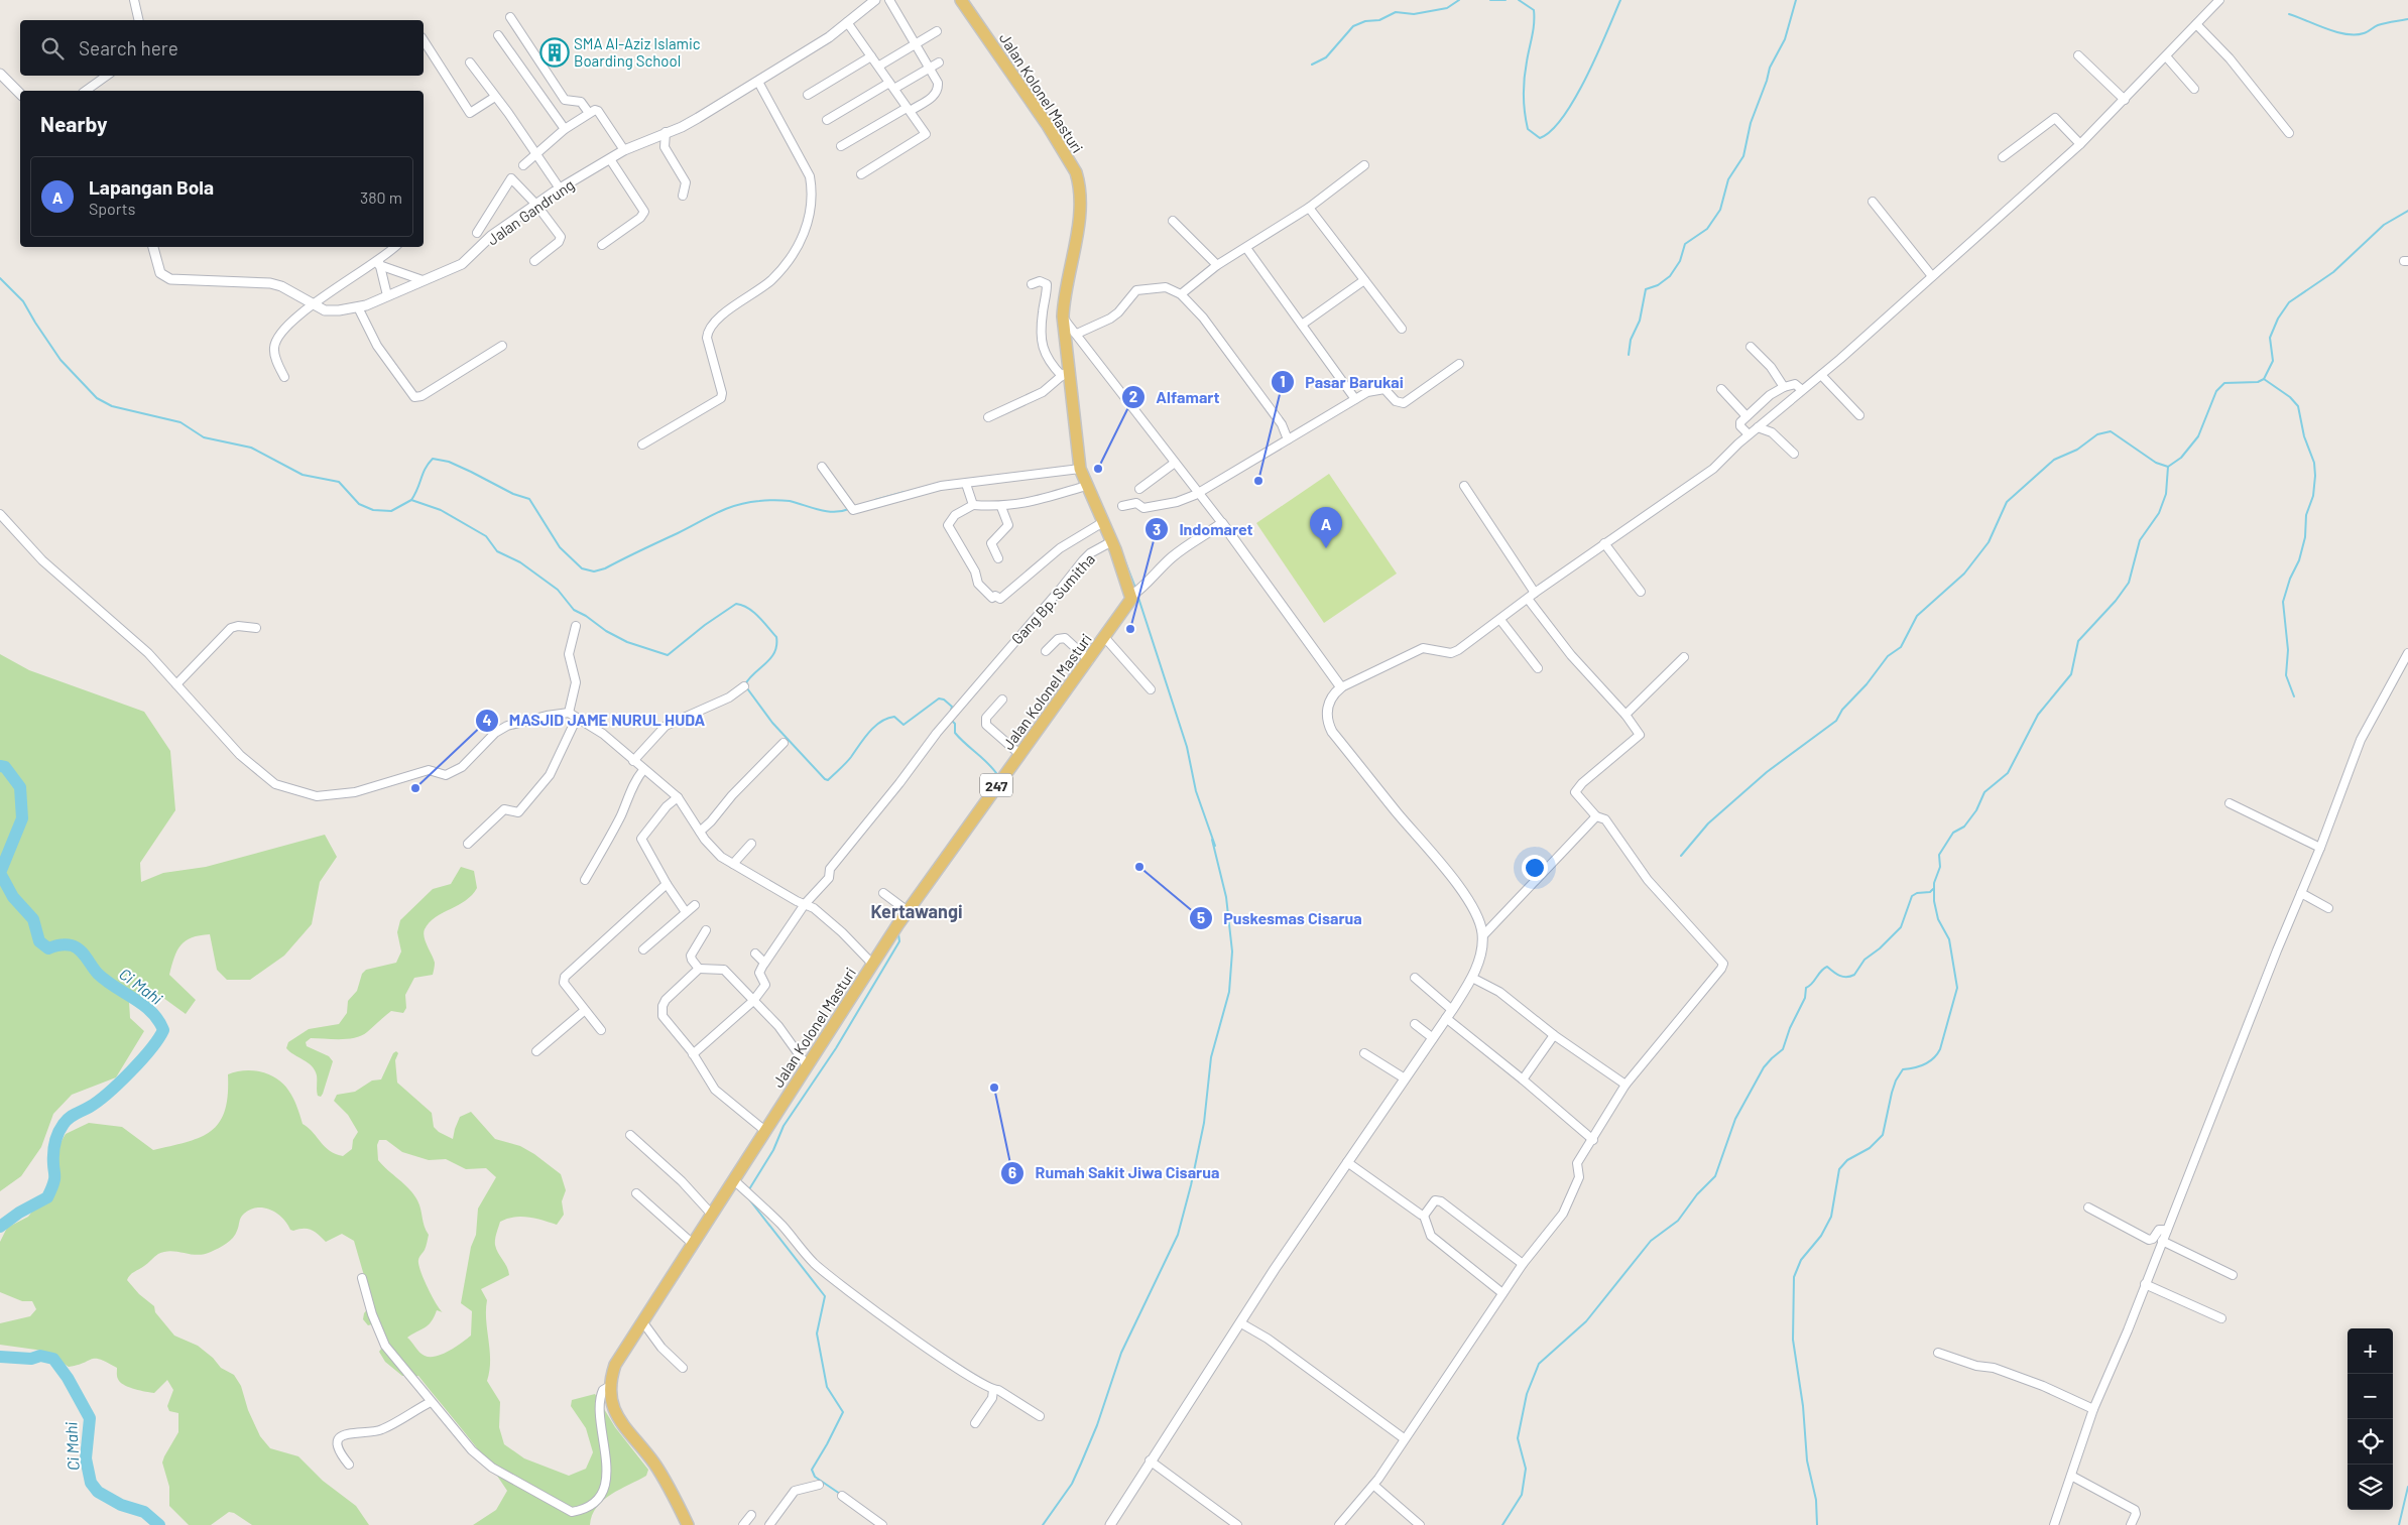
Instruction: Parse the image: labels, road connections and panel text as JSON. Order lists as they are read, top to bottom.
{
  "streets": {
    "main road": ["Jalan Kolonel Masturi", "247"],
    "street": ["Jalan Gandrung", "Gang Bp. Sumitha"]
  },
  "crossings": [
    ["Jalan Kolonel Masturi", "Gang Bp. Sumitha"]
  ],
  "districts": ["Kertawangi"],
  "water": ["Ci Mahi"],
  "places": {
    "building": ["SMA Al-Aziz Islamic Boarding School"],
    "other": [
      "Alfamart",
      "Pasar Barukai",
      "Indomaret",
      "MASJID JAME NURUL HUDA",
      "Puskesmas Cisarua",
      "Rumah Sakit Jiwa Cisarua"
    ]
  },
  "page": {
    "search": "Search here",
    "heading": "Nearby",
    "list": [
      {
        "mark": "A",
        "name": "Lapangan Bola",
        "note": "Sports",
        "value": "380 m"
      }
    ],
    "pins": "A",
    "map_buttons": ["+", "−"]
  }
}
